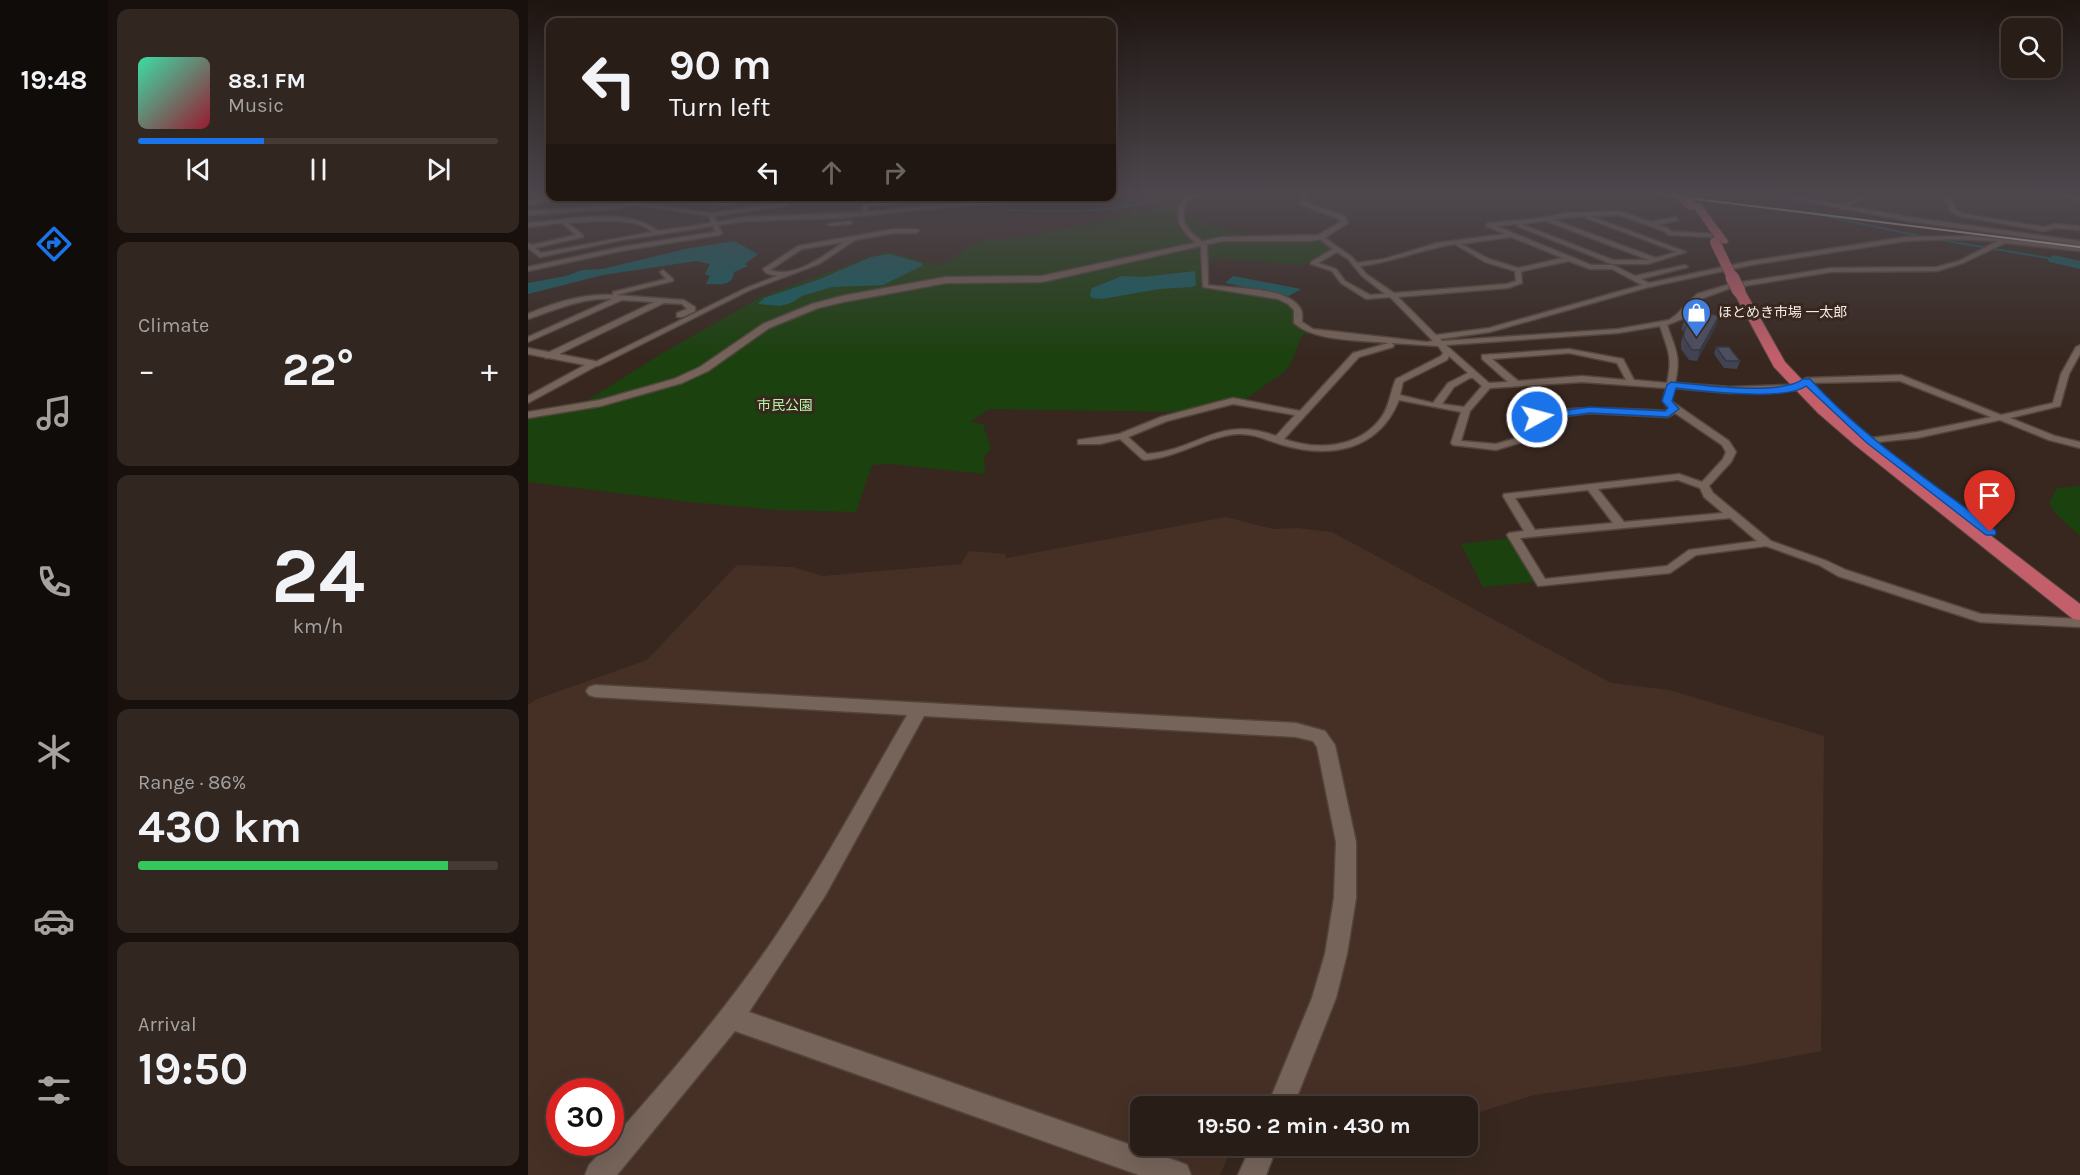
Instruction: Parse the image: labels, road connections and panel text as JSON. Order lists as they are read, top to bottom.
{
  "parks": ["市民公園"],
  "places": {
    "shop": ["ほとめき市場 一太郎"]
  },
  "page": {
    "tabs": "19:48",
    "turn": ["90 m", "Turn left"],
    "song": ["88.1 FM", "Music"],
    "tile": [
      "Climate",
      ["24", "km/h"],
      ["Range · 86%", "430 km"],
      ["Arrival", "19:50"]
    ],
    "heat": ["−", "22°", "+"],
    "limit": "30",
    "trip": "19:50 · 2 min · 430 m"
  }
}
